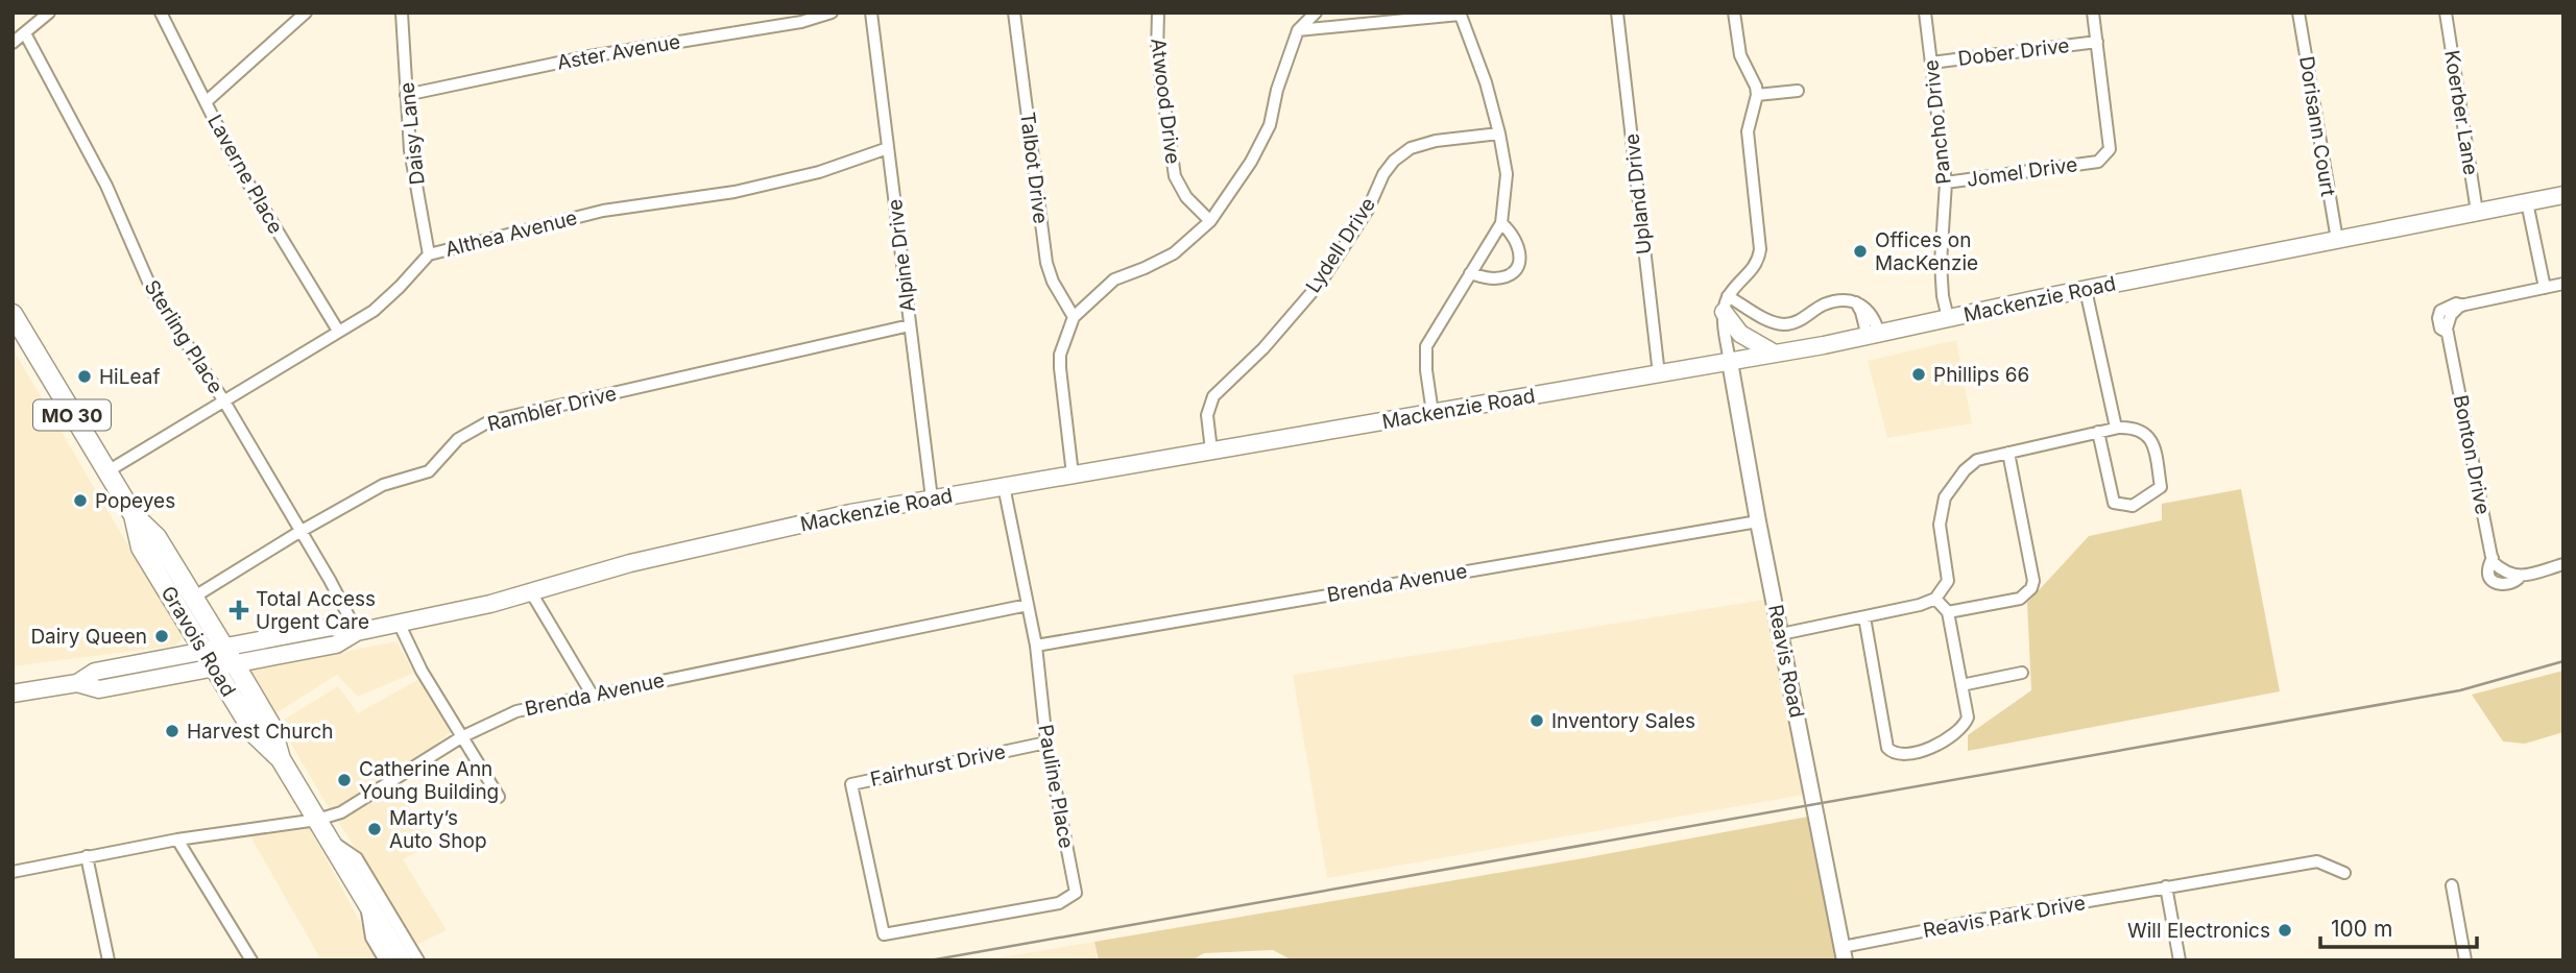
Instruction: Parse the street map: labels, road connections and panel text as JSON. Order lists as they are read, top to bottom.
{
  "streets": {
    "main road": ["Mackenzie Road", "MO 30", "Gravois Road"],
    "street": [
      "Aster Avenue",
      "Dober Drive",
      "Atwood Drive",
      "Koerber Lane",
      "Pancho Drive",
      "Dorisann Court",
      "Daisy Lane",
      "Talbot Drive",
      "Jomel Drive",
      "Laverne Place",
      "Upland Drive",
      "Althea Avenue",
      "Lydell Drive",
      "Alpine Drive",
      "Sterling Place",
      "Rambler Drive",
      "Bonton Drive",
      "Brenda Avenue",
      "Reavis Road",
      "Fairhurst Drive",
      "Pauline Place",
      "Reavis Park Drive"
    ]
  },
  "crossings": [
    ["Aster Avenue", "Daisy Lane"],
    ["Dober Drive", "Pancho Drive"],
    ["Dober Drive", "Jomel Drive"],
    ["Koerber Lane", "Mackenzie Road"],
    ["Pancho Drive", "Jomel Drive"],
    ["Pancho Drive", "Mackenzie Road"],
    ["Dorisann Court", "Mackenzie Road"],
    ["Daisy Lane", "Althea Avenue"],
    ["Laverne Place", "Althea Avenue"],
    ["Upland Drive", "Mackenzie Road"],
    ["Althea Avenue", "Alpine Drive"],
    ["Althea Avenue", "Sterling Place"],
    ["Althea Avenue", "Gravois Road"],
    ["Lydell Drive", "Mackenzie Road"],
    ["Alpine Drive", "Mackenzie Road"],
    ["Alpine Drive", "Rambler Drive"],
    ["Mackenzie Road", "Sterling Place"],
    ["Mackenzie Road", "Gravois Road"],
    ["Mackenzie Road", "Reavis Road"],
    ["Mackenzie Road", "Pauline Place"],
    ["Sterling Place", "Rambler Drive"],
    ["Rambler Drive", "Gravois Road"],
    ["Brenda Avenue", "Gravois Road"],
    ["Brenda Avenue", "Reavis Road"],
    ["Brenda Avenue", "Pauline Place"],
    ["Reavis Road", "Reavis Park Drive"],
    ["Fairhurst Drive", "Pauline Place"]
  ],
  "places": {
    "other": [
      "Offices on MacKenzie",
      "Phillips 66",
      "HiLeaf",
      "Popeyes",
      "Dairy Queen",
      "Inventory Sales",
      "Harvest Church",
      "Catherine Ann Young Building",
      "Marty’s Auto Shop",
      "Will Electronics"
    ],
    "health": ["Total Access Urgent Care"]
  },
  "scale_bar": "100 m"
}
